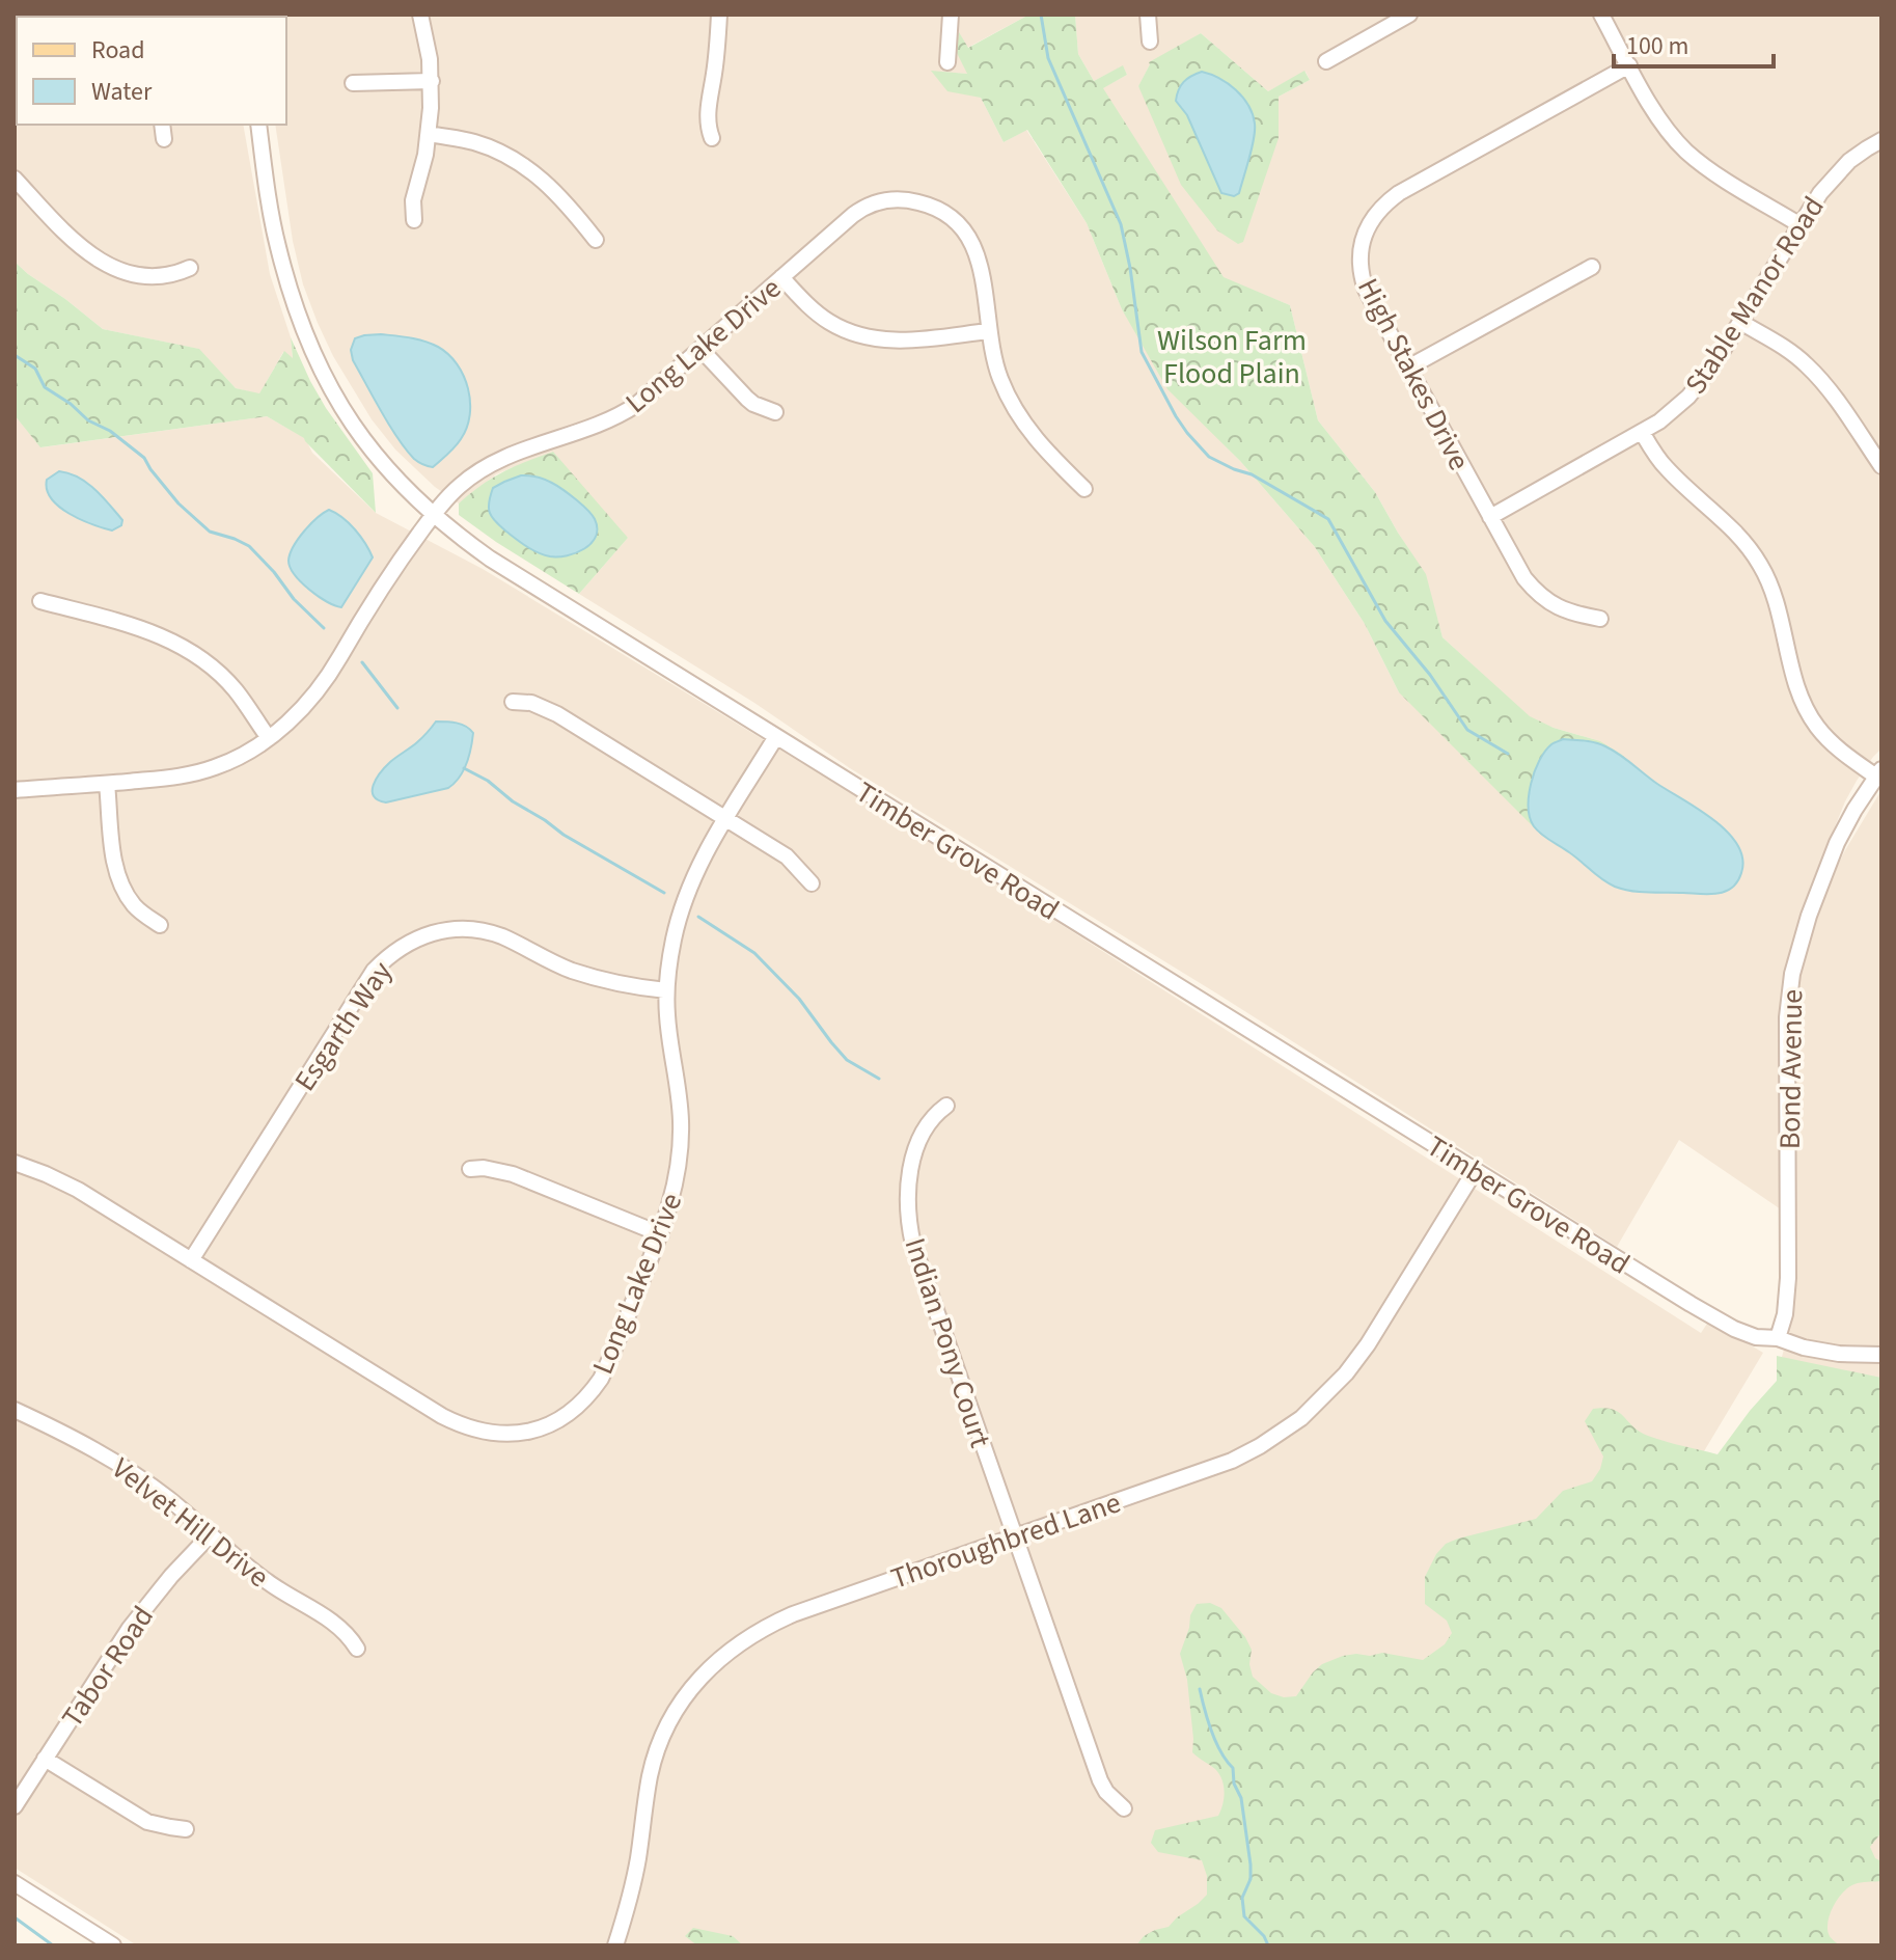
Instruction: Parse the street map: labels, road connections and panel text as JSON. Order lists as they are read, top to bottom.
{
  "streets": {
    "street": [
      "Stable Manor Road",
      "Long Lake Drive",
      "High Stakes Drive",
      "Timber Grove Road",
      "Esgarth Way",
      "Bond Avenue",
      "Indian Pony Court",
      "Velvet Hill Drive",
      "Thoroughbred Lane",
      "Tabor Road"
    ]
  },
  "crossings": [
    ["Stable Manor Road", "High Stakes Drive"],
    ["Long Lake Drive", "Timber Grove Road"],
    ["Long Lake Drive", "Esgarth Way"],
    ["Timber Grove Road", "Bond Avenue"],
    ["Timber Grove Road", "Thoroughbred Lane"],
    ["Indian Pony Court", "Thoroughbred Lane"],
    ["Velvet Hill Drive", "Tabor Road"]
  ],
  "parks": ["Wilson Farm Flood Plain"],
  "legend": ["Road", "Water"],
  "scale_bar": "100 m"
}
